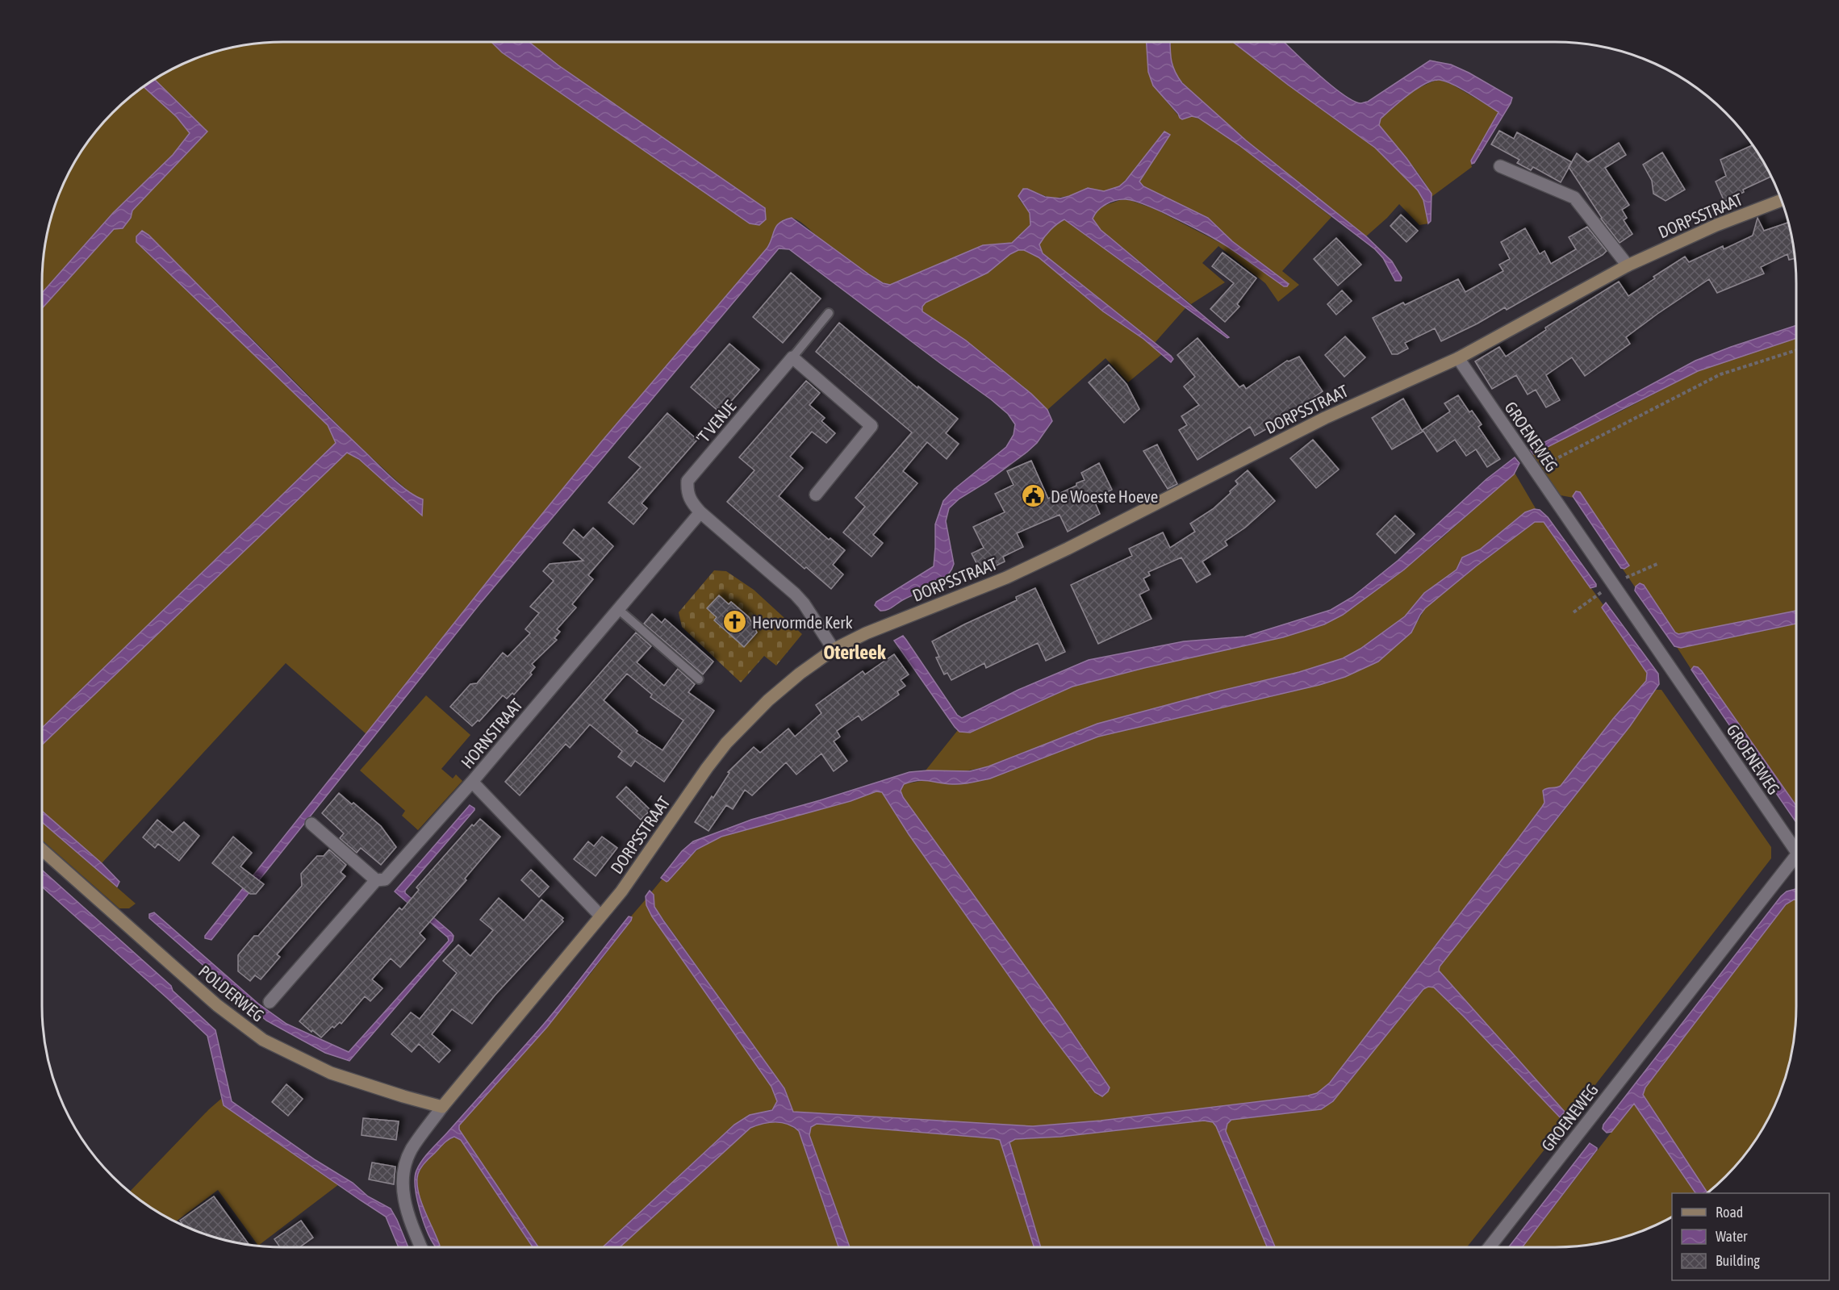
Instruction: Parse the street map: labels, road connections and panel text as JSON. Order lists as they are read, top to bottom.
{
  "streets": {
    "street": [
      "DORPSSTRAAT",
      "'T VENJE",
      "GROENEWEG",
      "HORNSTRAAT",
      "POLDERWEG"
    ]
  },
  "crossings": [
    ["DORPSSTRAAT", "'T VENJE"],
    ["DORPSSTRAAT", "GROENEWEG"],
    ["DORPSSTRAAT", "HORNSTRAAT"],
    ["DORPSSTRAAT", "POLDERWEG"],
    ["'T VENJE", "HORNSTRAAT"]
  ],
  "districts": ["Oterleek"],
  "places": {
    "public building": ["De Woeste Hoeve"],
    "church": ["Hervormde Kerk"]
  },
  "legend": ["Road", "Water", "Building"]
}
